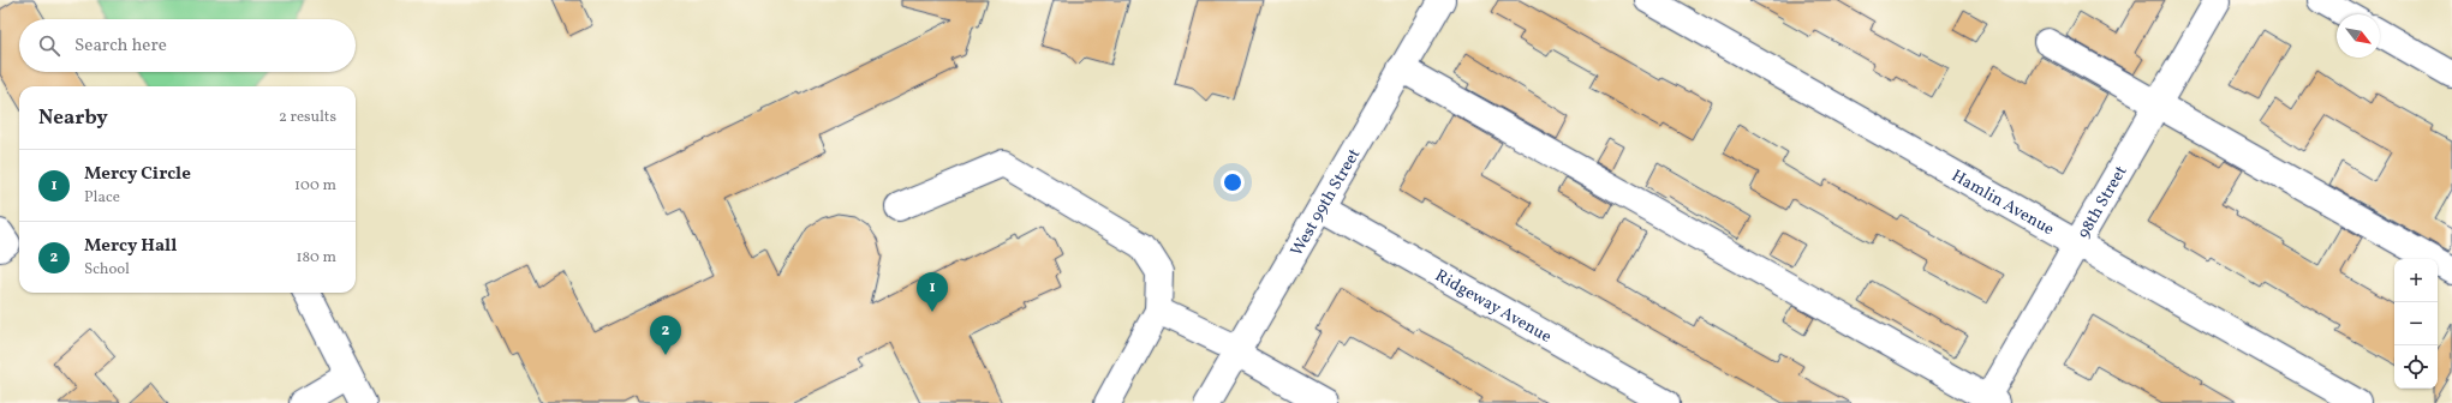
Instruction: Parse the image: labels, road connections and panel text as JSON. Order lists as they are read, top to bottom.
{
  "streets": {
    "street": [
      "West 99th Street",
      "Hamlin Avenue",
      "98th Street",
      "Ridgeway Avenue"
    ]
  },
  "crossings": [
    ["West 99th Street", "Ridgeway Avenue"],
    ["Hamlin Avenue", "98th Street"]
  ],
  "north": "bottom right",
  "page": {
    "search": "Search here",
    "heading": ["Nearby", "2 results"],
    "list": [
      {
        "mark": "1",
        "name": "Mercy Circle",
        "note": "Place",
        "value": "100 m"
      },
      {
        "mark": "2",
        "name": "Mercy Hall",
        "note": "School",
        "value": "180 m"
      }
    ],
    "map_buttons": ["+", "−"],
    "pins": ["1", "2"]
  }
}
